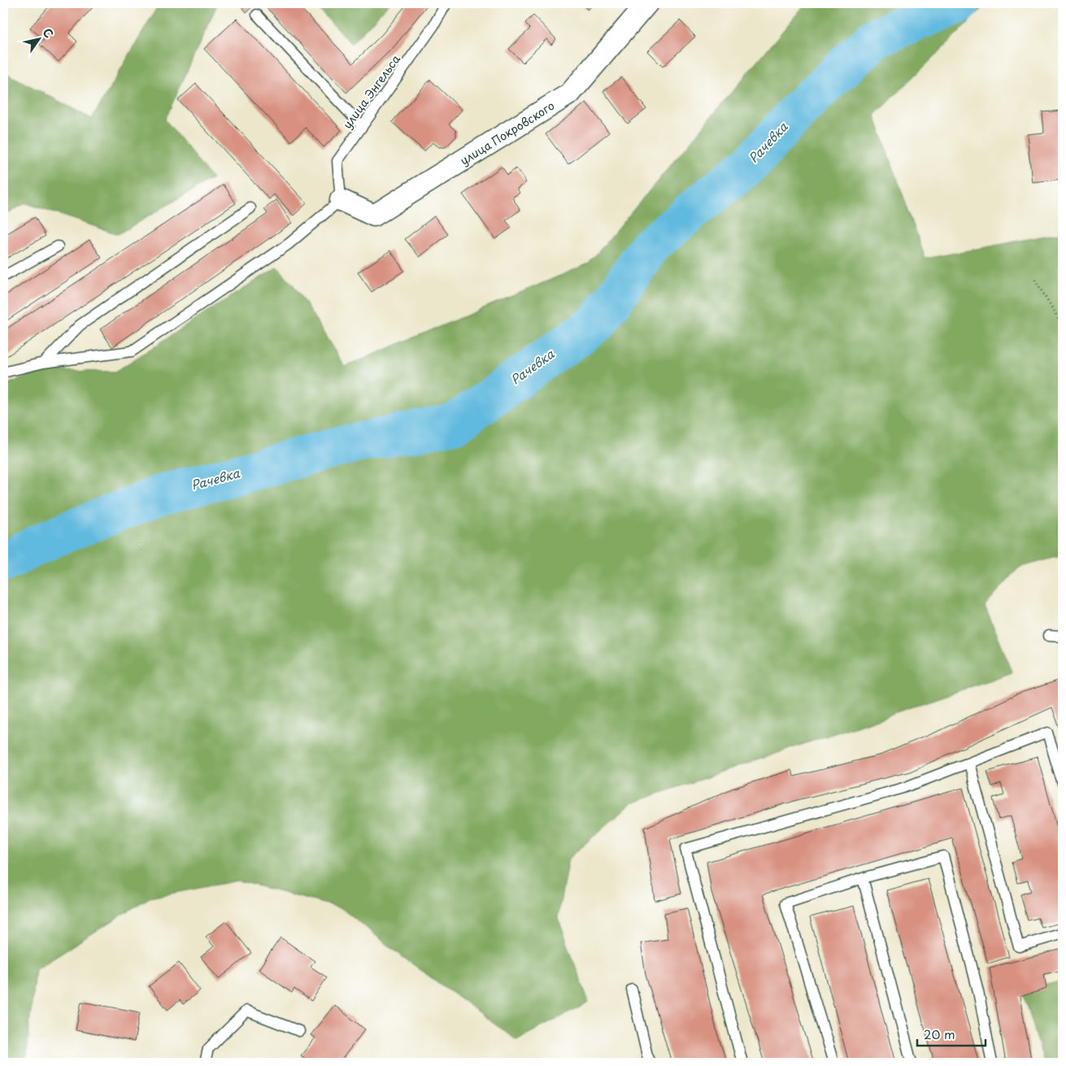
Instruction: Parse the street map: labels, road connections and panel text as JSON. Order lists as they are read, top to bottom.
{
  "streets": {
    "street": ["улица Покровского"],
    "lane": ["улица Энгельса"]
  },
  "crossings": [
    ["улица Энгельса", "улица Покровского"]
  ],
  "water": ["Рачевка"],
  "scale_bar": "20 m",
  "north": "top right"
}
